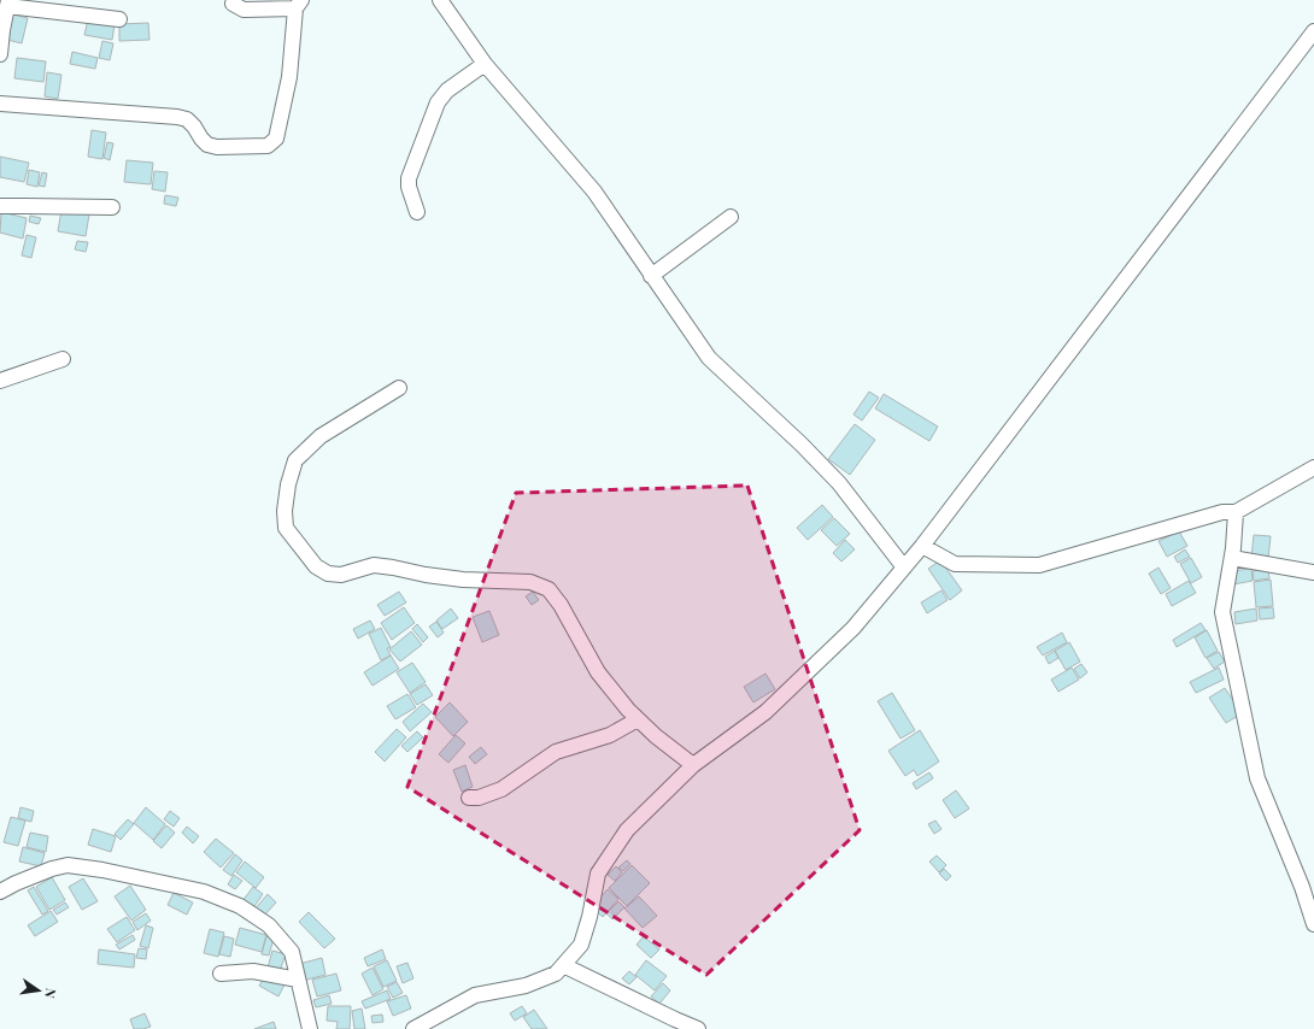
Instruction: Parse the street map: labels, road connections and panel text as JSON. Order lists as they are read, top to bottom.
{
  "north": "right"
}
